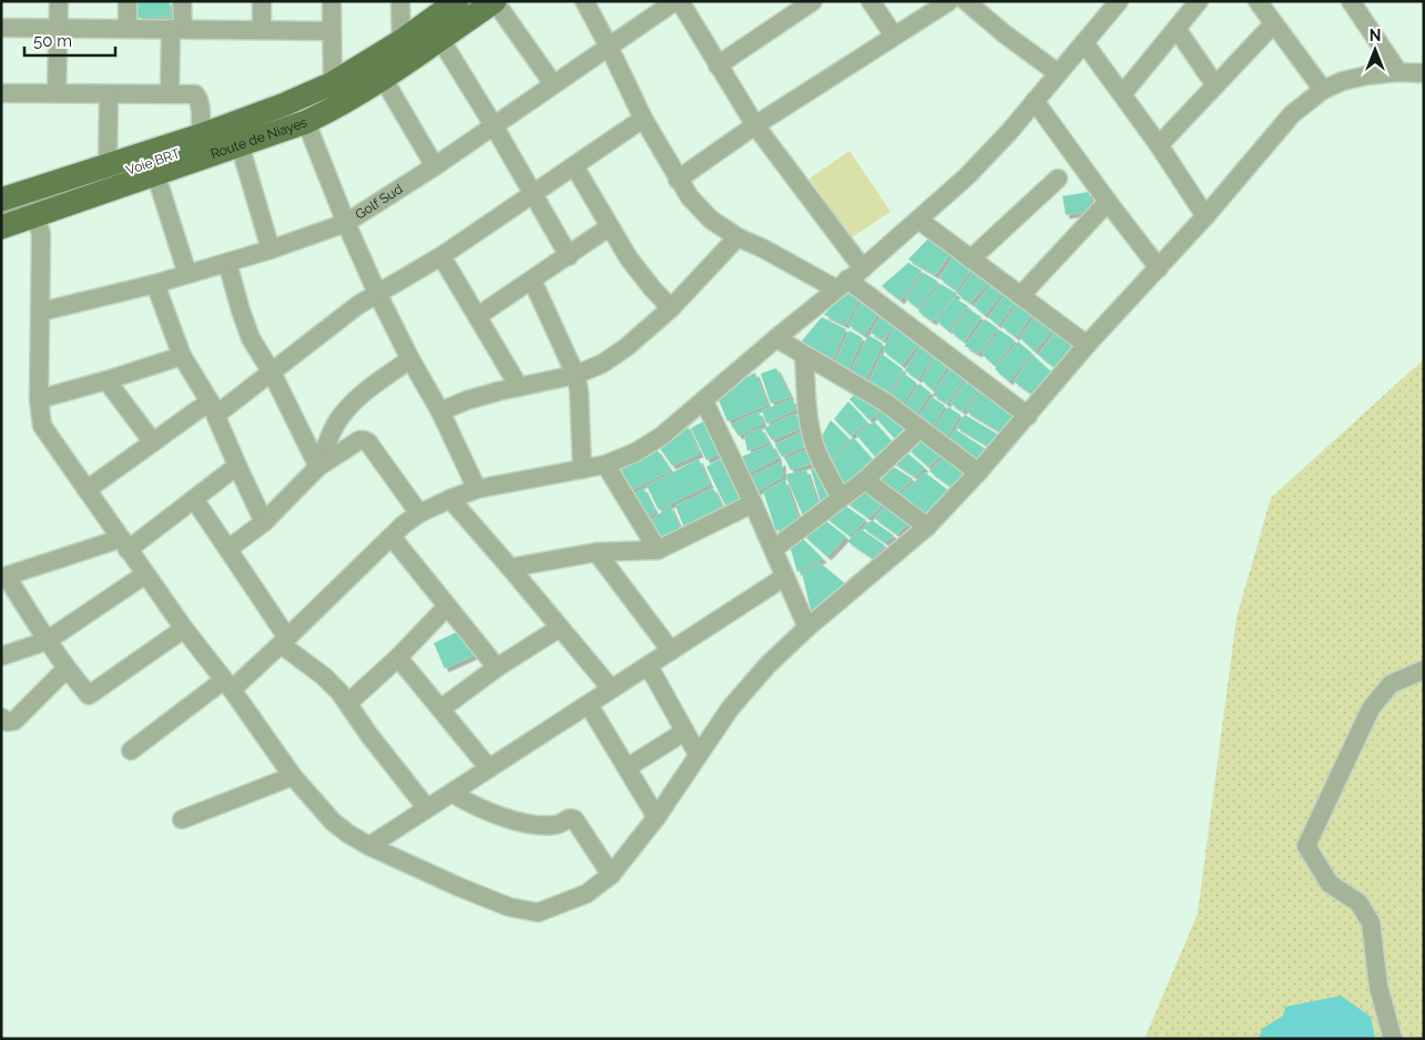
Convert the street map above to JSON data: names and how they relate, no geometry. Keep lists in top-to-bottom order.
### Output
{
  "streets": {
    "main road": ["Route de Niayes"],
    "street": ["Voie BRT", "Golf Sud"]
  },
  "crossings": [
    ["Route de Niayes", "Voie BRT"]
  ],
  "scale_bar": "50 m",
  "north": "top"
}
